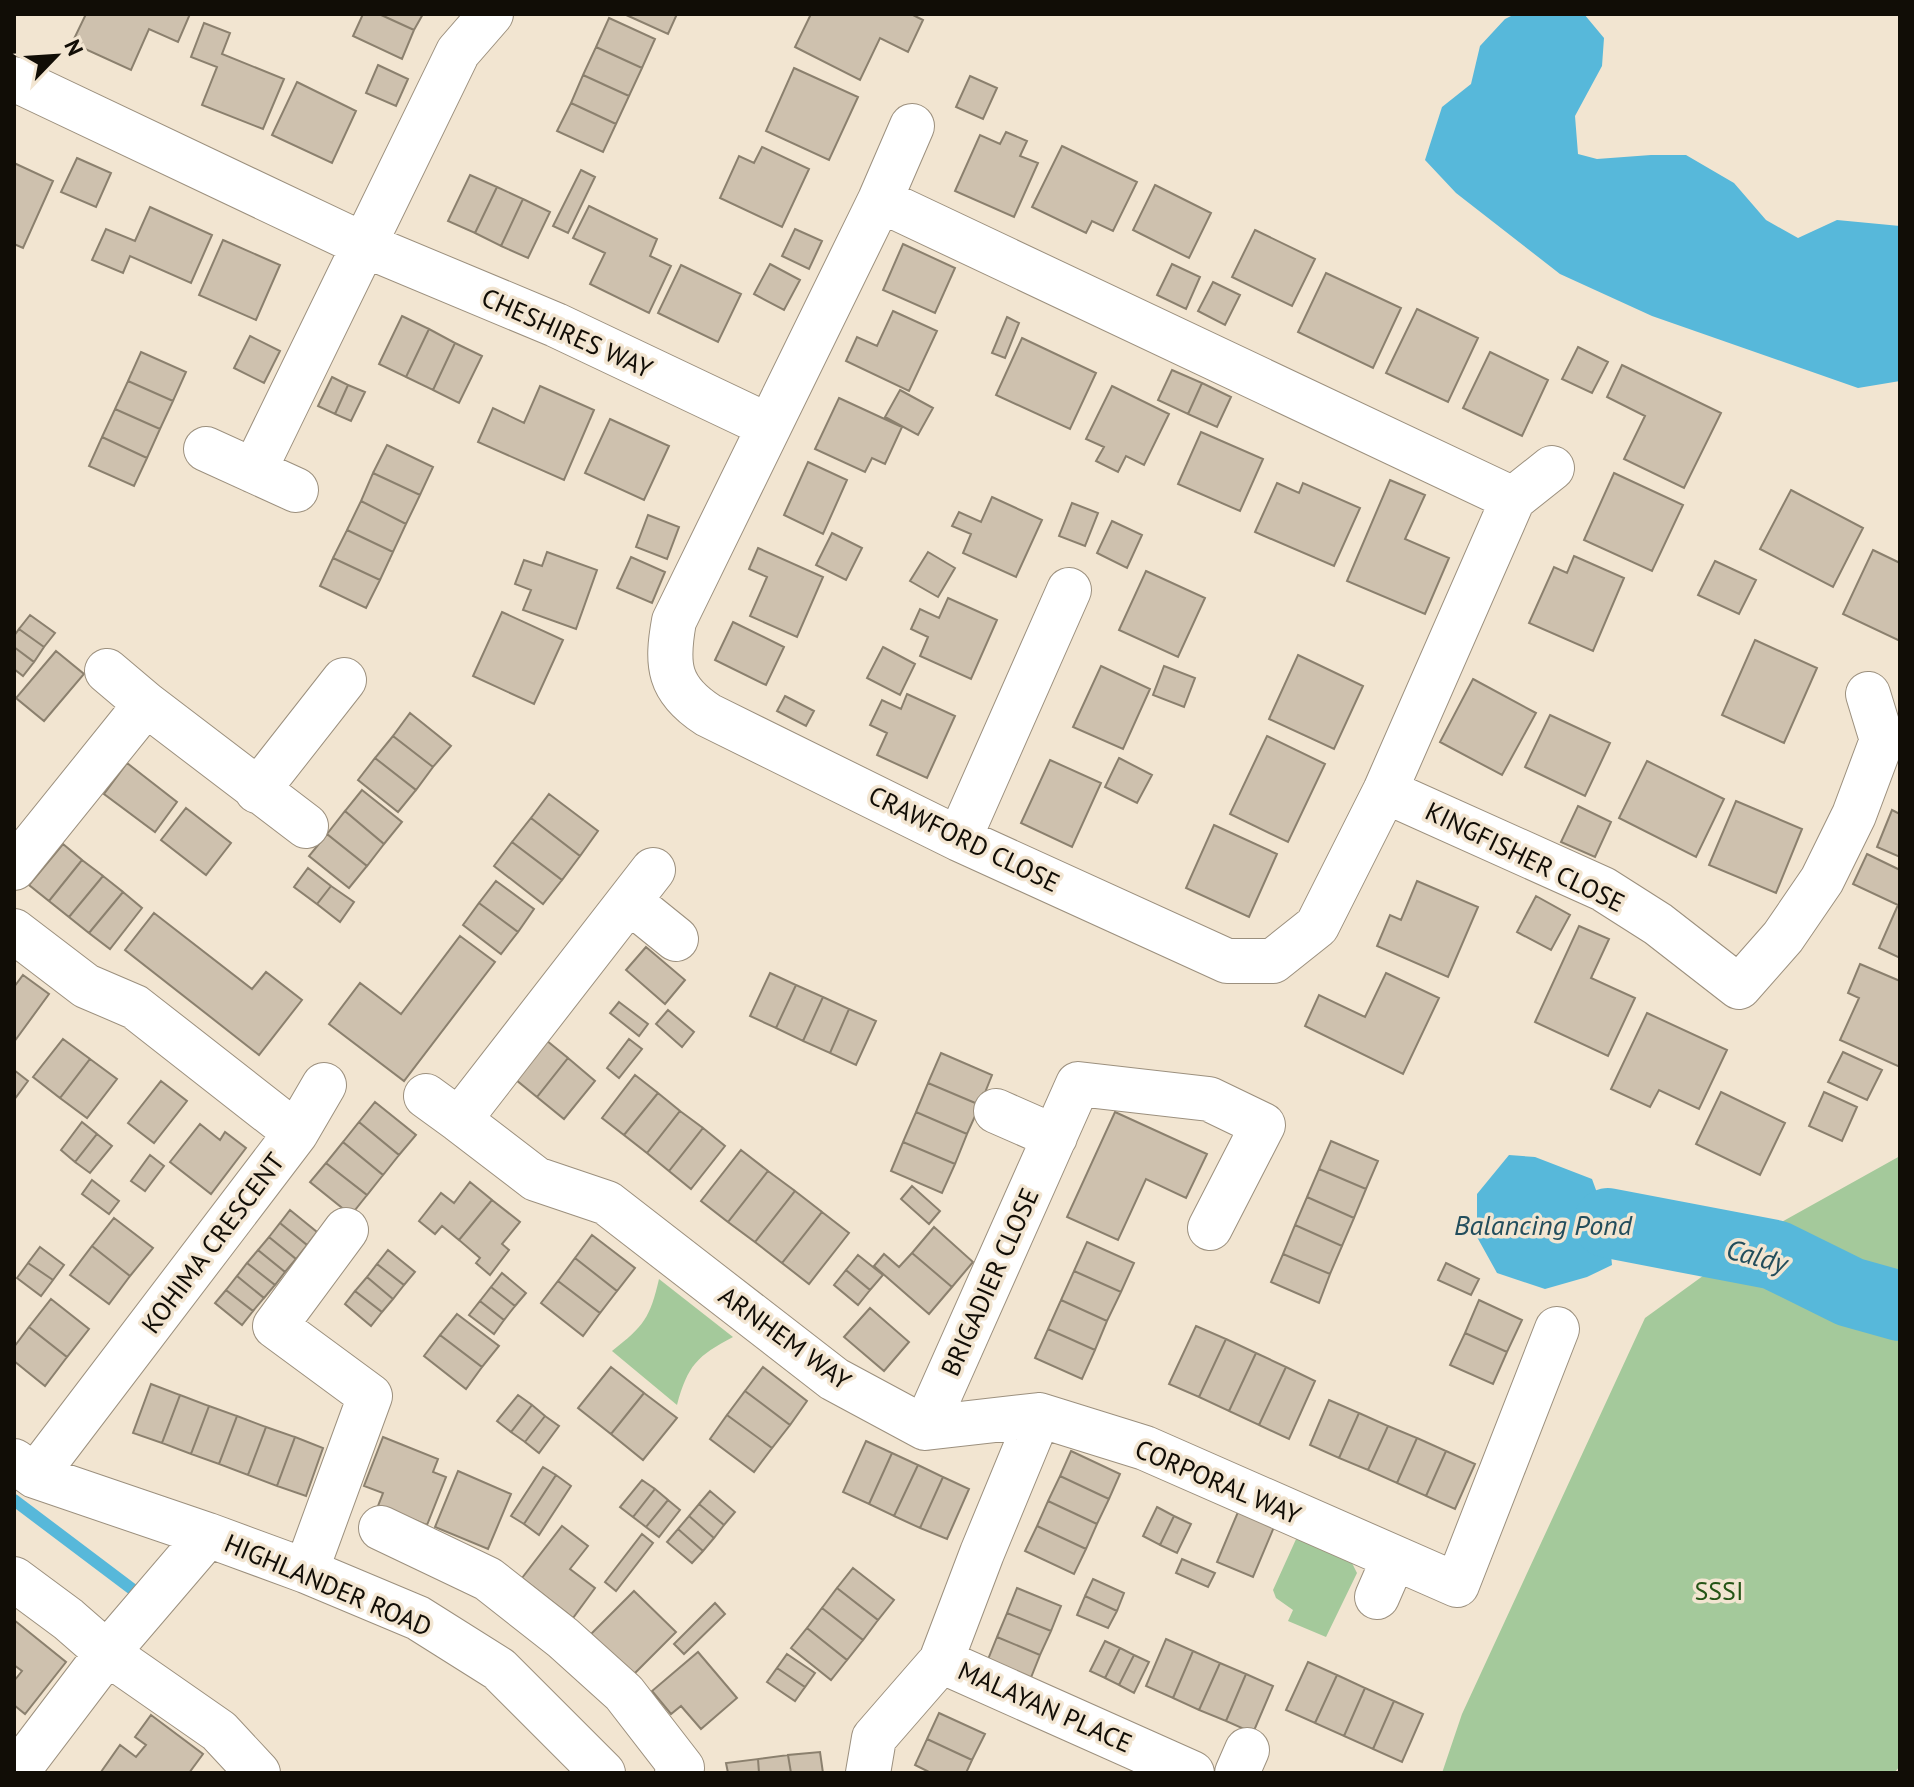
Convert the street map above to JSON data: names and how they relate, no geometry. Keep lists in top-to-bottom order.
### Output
{
  "streets": {
    "street": [
      "CHESHIRES WAY",
      "CRAWFORD CLOSE",
      "KINGFISHER CLOSE",
      "KOHIMA CRESCENT",
      "BRIGADIER CLOSE",
      "ARNHEM WAY",
      "CORPORAL WAY",
      "HIGHLANDER ROAD",
      "MALAYAN PLACE"
    ]
  },
  "crossings": [
    ["CHESHIRES WAY", "CRAWFORD CLOSE"],
    ["CRAWFORD CLOSE", "KINGFISHER CLOSE"],
    ["KOHIMA CRESCENT", "HIGHLANDER ROAD"],
    ["BRIGADIER CLOSE", "ARNHEM WAY"]
  ],
  "water": ["Balancing Pond", "Caldy"],
  "parks": ["SSSI"],
  "north": "top right"
}
